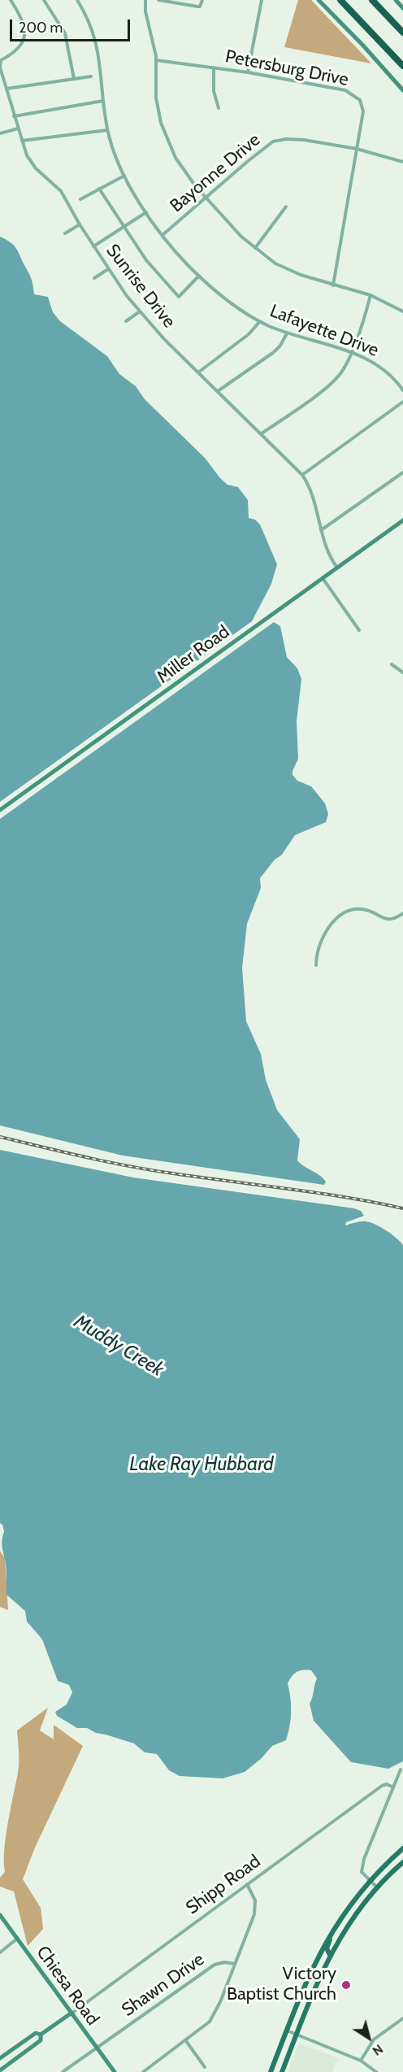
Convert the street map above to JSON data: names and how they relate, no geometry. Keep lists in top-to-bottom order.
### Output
{
  "streets": {
    "main road": ["Miller Road", "Chiesa Road"],
    "street": [
      "Petersburg Drive",
      "Bayonne Drive",
      "Sunrise Drive",
      "Lafayette Drive",
      "Shipp Road",
      "Shawn Drive"
    ]
  },
  "crossings": [
    ["Petersburg Drive", "Bayonne Drive"],
    ["Bayonne Drive", "Lafayette Drive"],
    ["Sunrise Drive", "Miller Road"],
    ["Shipp Road", "Chiesa Road"],
    ["Shawn Drive", "Chiesa Road"]
  ],
  "water": ["Muddy Creek", "Lake Ray Hubbard"],
  "places": ["Victory Baptist Church"],
  "scale_bar": "200 m",
  "north": "bottom right"
}
